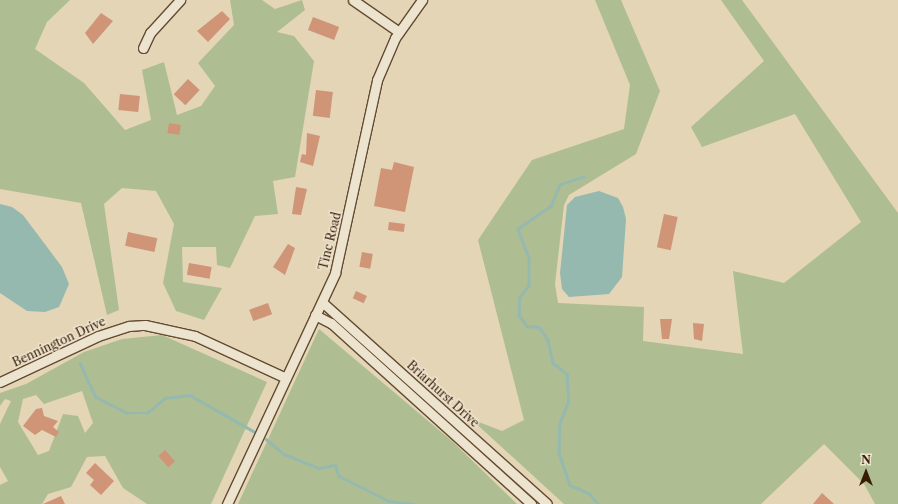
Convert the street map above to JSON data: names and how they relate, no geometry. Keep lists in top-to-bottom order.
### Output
{
  "streets": {
    "street": ["Tinc Road", "Bennington Drive", "Briarhurst Drive"]
  },
  "crossings": [
    ["Tinc Road", "Bennington Drive"],
    ["Tinc Road", "Briarhurst Drive"]
  ],
  "north": "top"
}
